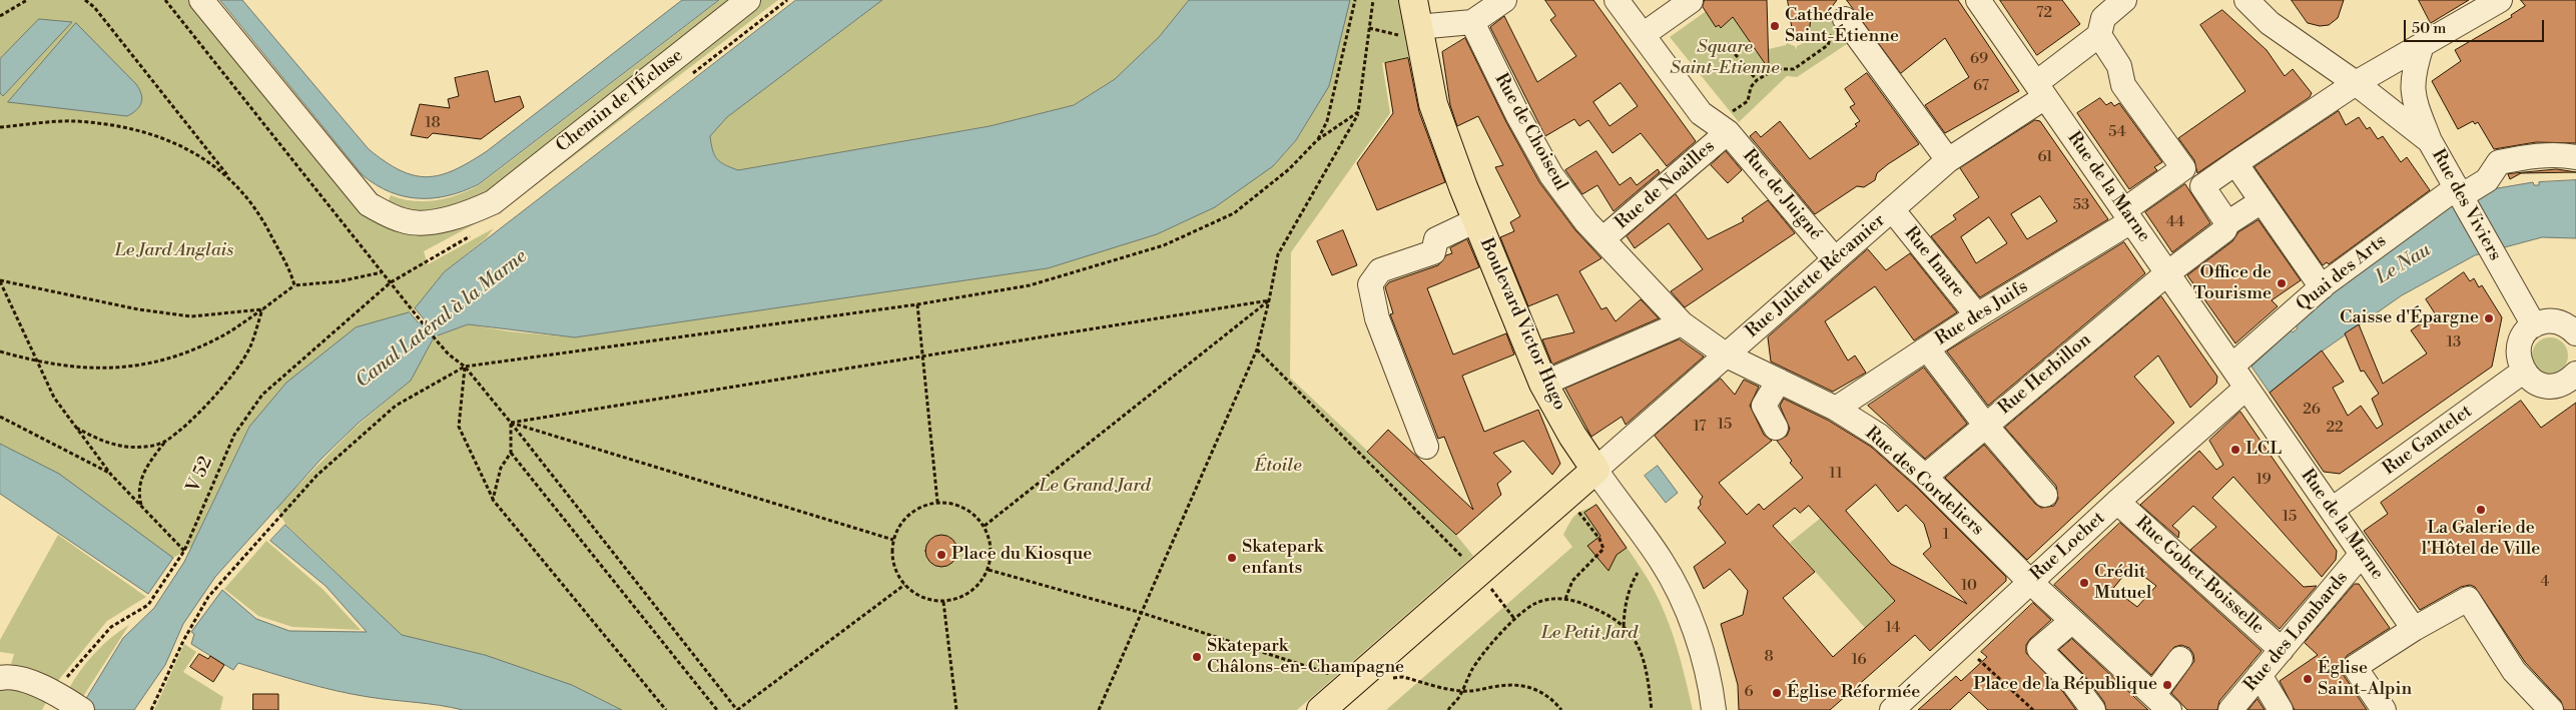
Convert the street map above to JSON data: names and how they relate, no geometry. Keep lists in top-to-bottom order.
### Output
{
  "streets": {
    "main road": ["Boulevard Victor Hugo"],
    "street": [
      "Chemin de l'Écluse",
      "Rue de Choiseul",
      "Rue de Noailles",
      "Rue de la Marne",
      "Rue de Juigné",
      "Rue des Viviers",
      "Rue Imare",
      "Quai des Arts",
      "Rue Juliette Récamier",
      "Rue des Juifs",
      "Rue Herbillon",
      "Rue Gantelet",
      "Rue des Cordeliers",
      "Rue Lochet",
      "Rue Gobet-Boisselle",
      "Rue des Lombards"
    ],
    "path": ["V 52"]
  },
  "crossings": [
    ["Rue de Choiseul", "Rue de Noailles"],
    ["Rue de Choiseul", "Rue Juliette Récamier"],
    ["Rue de Choiseul", "Rue des Cordeliers"],
    ["Rue de Noailles", "Rue de Juigné"],
    ["Rue de la Marne", "Quai des Arts"],
    ["Rue de la Marne", "Rue Juliette Récamier"],
    ["Rue de la Marne", "Rue des Juifs"],
    ["Rue de la Marne", "Rue Herbillon"],
    ["Rue de la Marne", "Rue Gantelet"],
    ["Rue de la Marne", "Rue Lochet"],
    ["Rue de la Marne", "Rue des Lombards"],
    ["Rue de Juigné", "Rue Juliette Récamier"],
    ["Rue des Viviers", "Quai des Arts"],
    ["Rue Imare", "Rue Juliette Récamier"],
    ["Rue Imare", "Rue des Juifs"],
    ["Quai des Arts", "Rue Lochet"],
    ["Rue Juliette Récamier", "Rue des Juifs"],
    ["Rue Juliette Récamier", "Boulevard Victor Hugo"],
    ["Rue Juliette Récamier", "Rue des Cordeliers"],
    ["Rue des Juifs", "Rue des Cordeliers"],
    ["Rue Herbillon", "Rue des Cordeliers"],
    ["Rue des Cordeliers", "Rue Lochet"],
    ["Rue Lochet", "Rue Gobet-Boisselle"],
    ["Rue Gobet-Boisselle", "Rue des Lombards"]
  ],
  "water": ["Le Nau", "Canal Latéral à la Marne"],
  "parks": [
    "Square Saint-Etienne",
    "Le Jard Anglais",
    "Étoile",
    "Le Grand Jard",
    "Le Petit Jard"
  ],
  "places": [
    "Cathédrale Saint-Étienne",
    "Office de Tourisme",
    "Caisse d'Épargne",
    "LCL",
    "La Galerie de l'Hôtel de Ville",
    "Place du Kiosque",
    "Skatepark enfants",
    "Crédit Mutuel",
    "Skatepark Châlons-en-Champagne",
    "Église Saint-Alpin",
    "Place de la République",
    "Église Réformée"
  ],
  "house_numbers": [
    "72",
    "69",
    "67",
    "18",
    "54",
    "61",
    "53",
    "44",
    "13",
    "26",
    "15",
    "17",
    "22",
    "11",
    "19",
    "15",
    "1",
    "4",
    "10",
    "14",
    "8",
    "16",
    "6"
  ],
  "scale_bar": "50 m"
}
